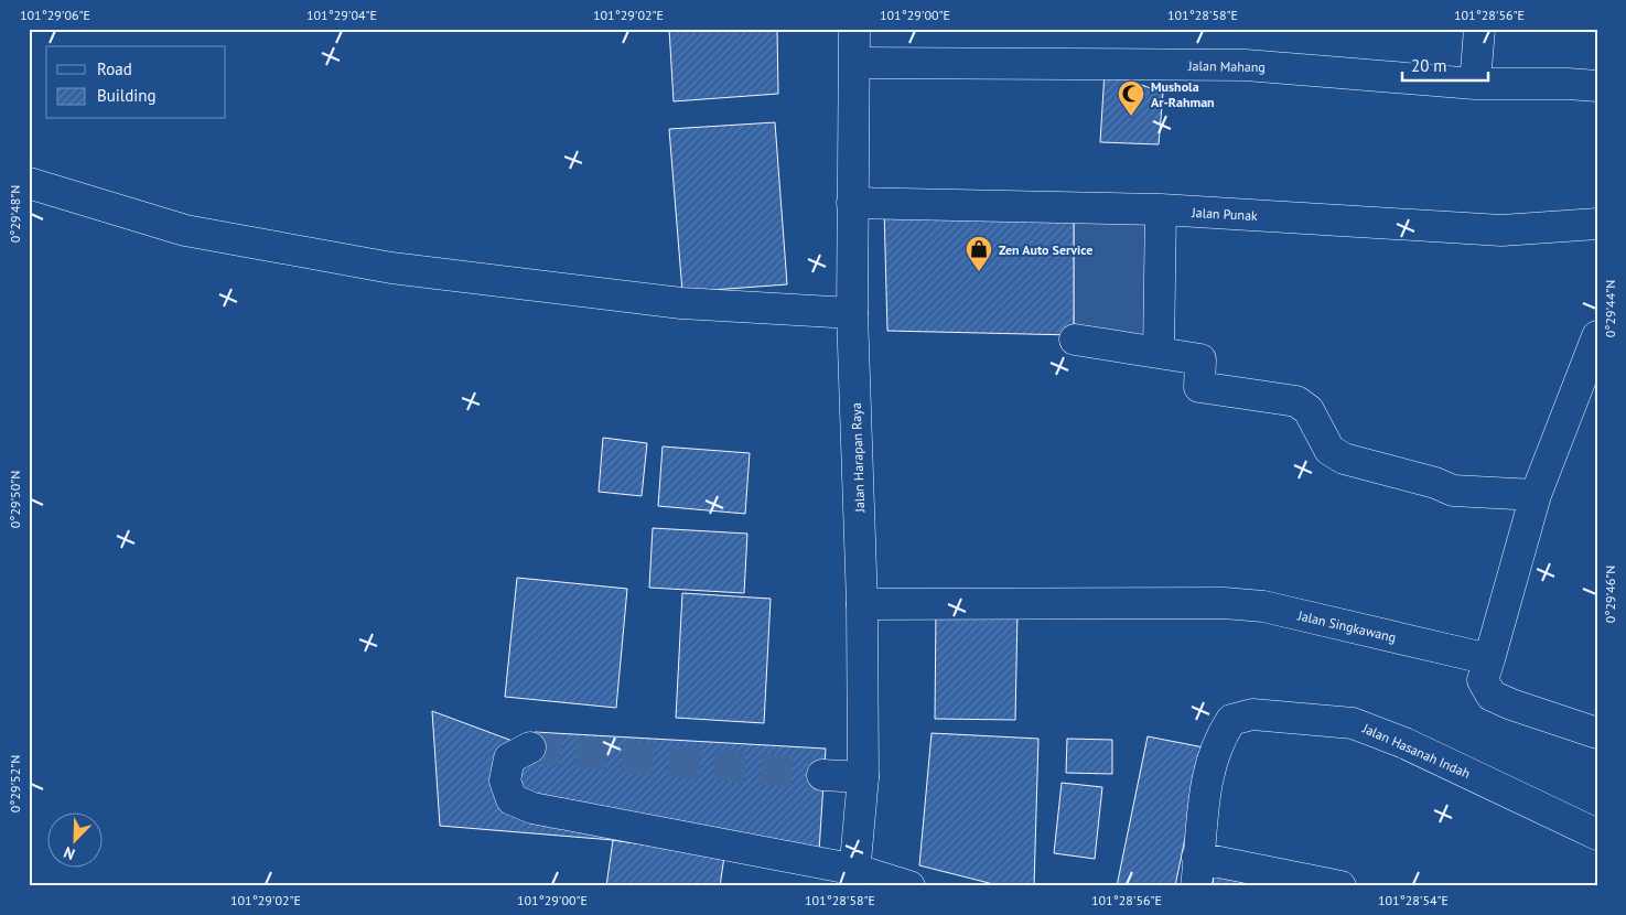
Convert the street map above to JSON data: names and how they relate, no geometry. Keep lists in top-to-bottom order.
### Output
{
  "streets": {
    "street": [
      "Jalan Mahang",
      "Jalan Punak",
      "Jalan Harapan Raya",
      "Jalan Singkawang",
      "Jalan Hasanah Indah"
    ]
  },
  "crossings": [
    ["Jalan Mahang", "Jalan Harapan Raya"],
    ["Jalan Punak", "Jalan Harapan Raya"],
    ["Jalan Harapan Raya", "Jalan Singkawang"]
  ],
  "places": {
    "mosque": ["Mushola Ar-Rahman"],
    "shop": ["Zen Auto Service"]
  },
  "legend": ["Road", "Building"],
  "scale_bar": "20 m",
  "north": "bottom left",
  "coordinates": [
    "101°29'06\"E",
    "101°29'04\"E",
    "101°29'02\"E",
    "101°29'00\"E",
    "101°28'58\"E",
    "101°28'56\"E",
    "0°29'48\"N",
    "0°29'44\"N",
    "0°29'50\"N",
    "0°29'46\"N",
    "0°29'52\"N",
    "101°28'54\"E"
  ]
}
